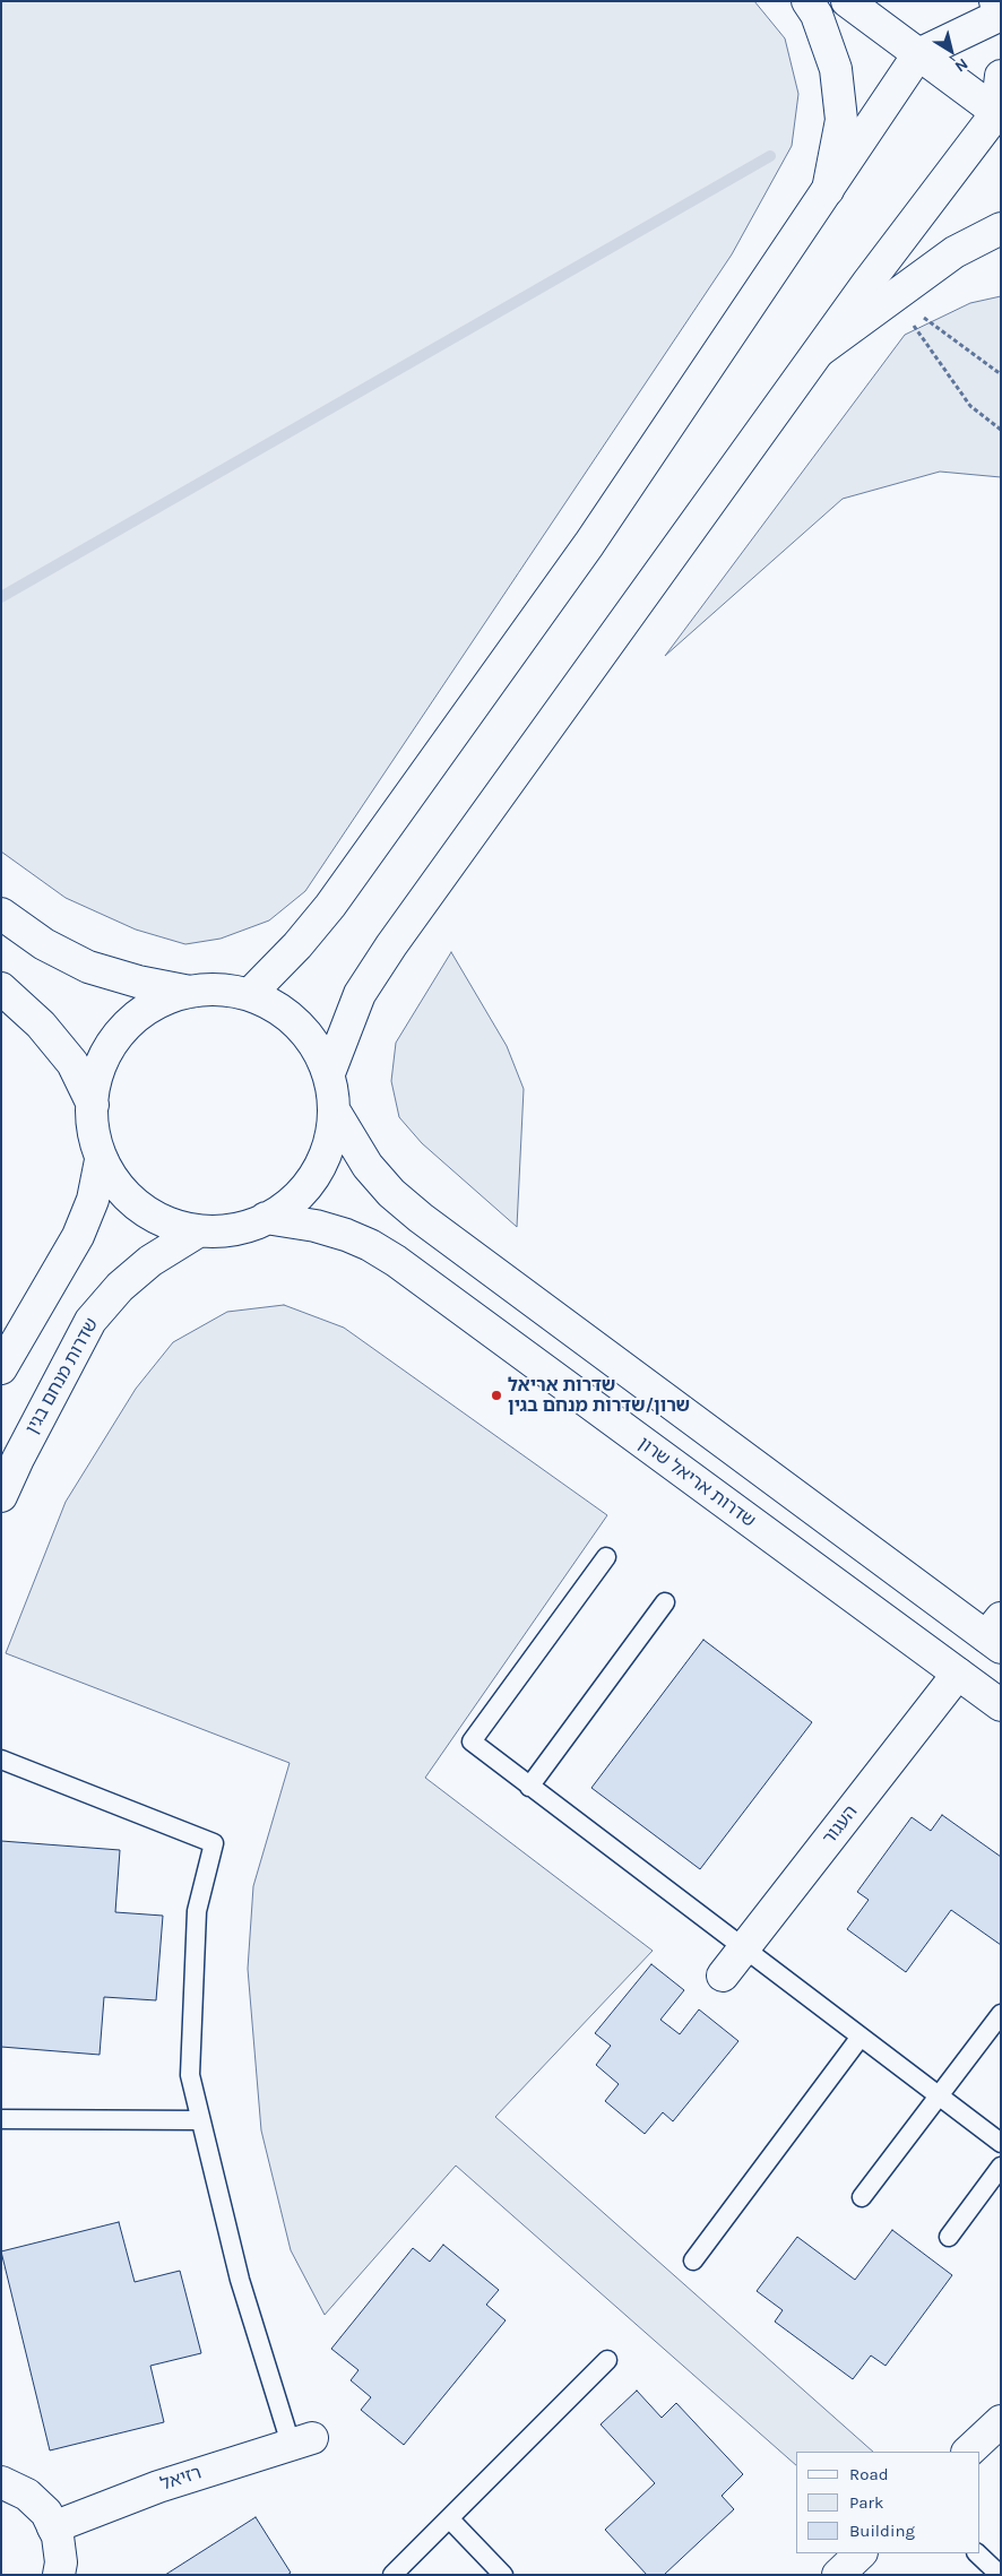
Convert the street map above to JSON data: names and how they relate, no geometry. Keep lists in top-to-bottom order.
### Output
{
  "streets": {
    "main road": [
      "שדרות מנחם בגין",
      "שדרות אריאל שרון",
      "העגור",
      "רזיאל"
    ]
  },
  "crossings": [
    ["שדרות אריאל שרון", "העגור"]
  ],
  "places": ["שדרות אריאל שרון/שדרות מנחם בגין"],
  "legend": ["Road", "Park", "Building"],
  "north": "bottom right"
}
